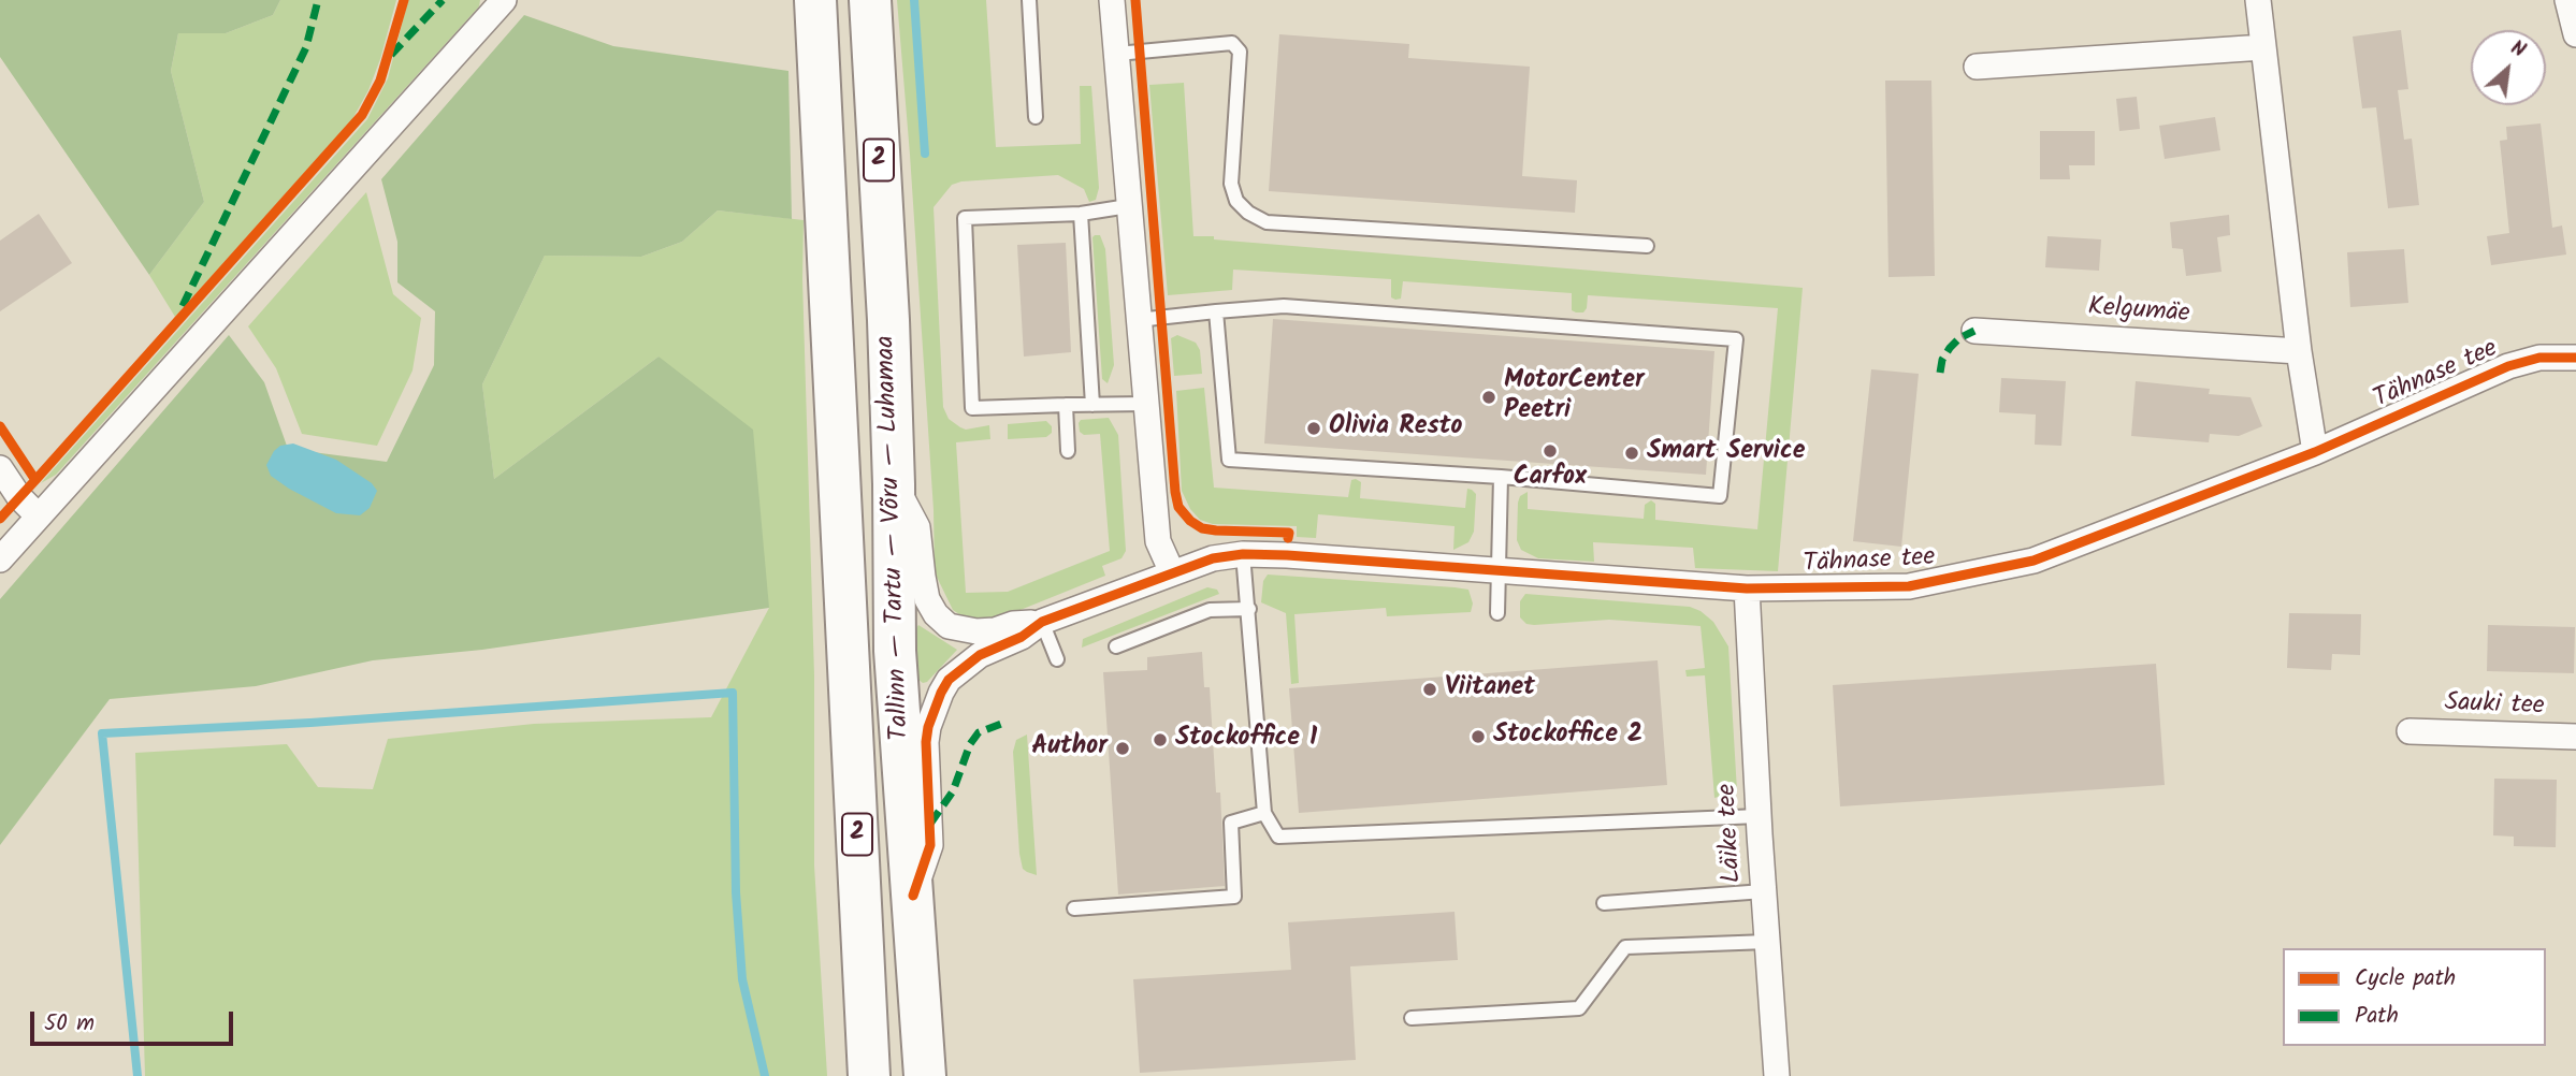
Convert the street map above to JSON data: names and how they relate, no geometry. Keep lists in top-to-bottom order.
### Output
{
  "streets": {
    "highway": ["2", "Tallinn — Tartu — Võru — Luhamaa"],
    "street": [
      "Kelgumäe",
      "Tähnase tee",
      "Sauki tee",
      "Läike tee"
    ]
  },
  "crossings": [
    ["Tähnase tee", "Läike tee"]
  ],
  "places": [
    "MotorCenter Peetri",
    "Olivia Resto",
    "Carfox",
    "Smart Service",
    "Viitanet",
    "Stockoffice 2",
    "Stockoffice 1",
    "Author"
  ],
  "legend": ["Cycle path", "Path"],
  "scale_bar": "50 m",
  "north": "top right"
}
